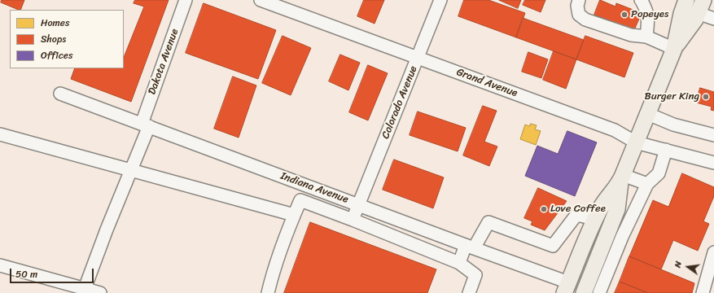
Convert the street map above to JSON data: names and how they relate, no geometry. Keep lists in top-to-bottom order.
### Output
{
  "streets": {
    "street": [
      "Dakota Avenue",
      "Grand Avenue",
      "Colorado Avenue",
      "Indiana Avenue"
    ]
  },
  "crossings": [
    ["Dakota Avenue", "Indiana Avenue"],
    ["Grand Avenue", "Colorado Avenue"],
    ["Colorado Avenue", "Indiana Avenue"]
  ],
  "places": ["Popeyes", "Burger King", "Love Coffee"],
  "legend": ["Homes", "Shops", "Offices"],
  "scale_bar": "50 m",
  "north": "left"
}
